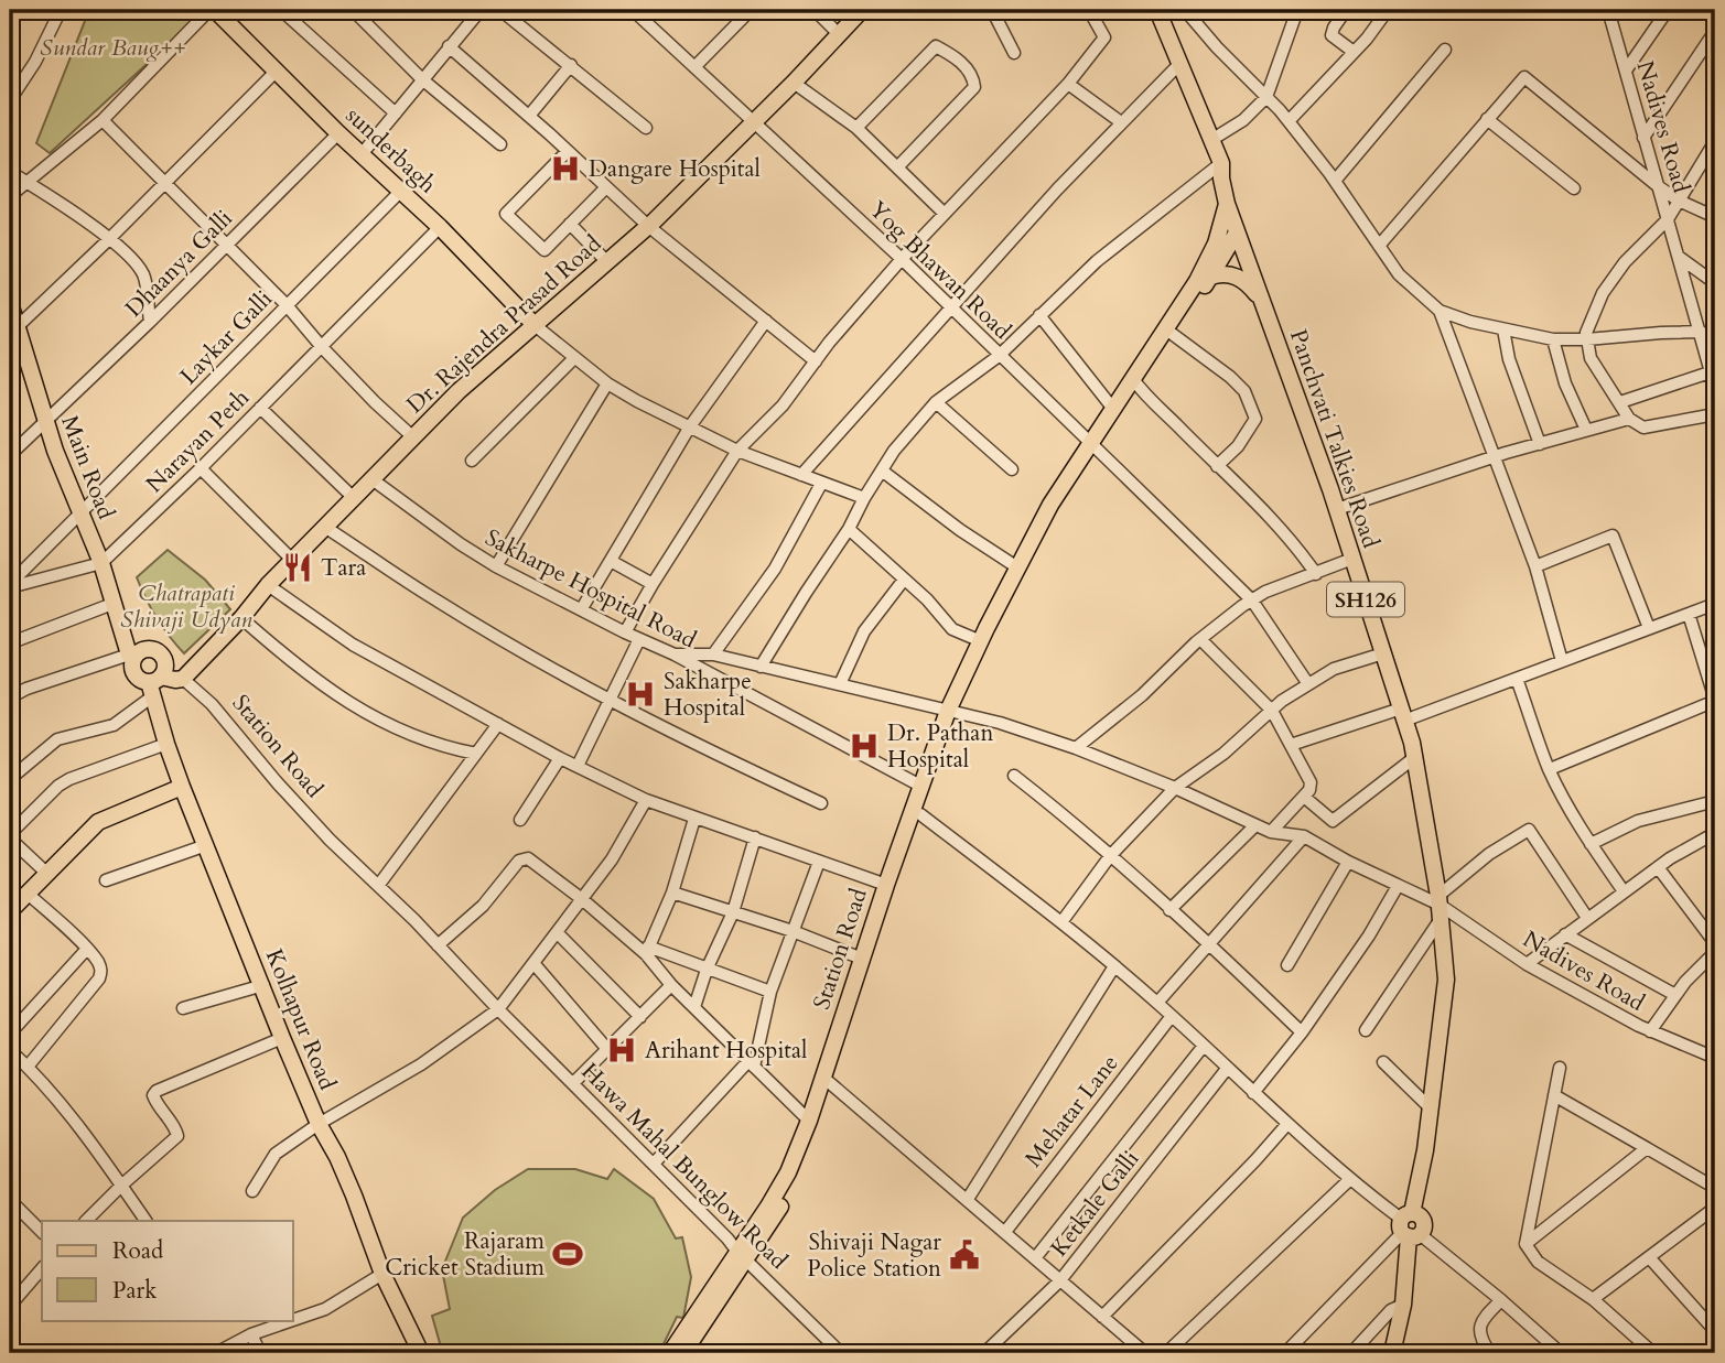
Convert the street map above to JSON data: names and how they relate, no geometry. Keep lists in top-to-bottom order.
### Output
{
  "streets": {
    "main road": [
      "sunderbagh",
      "Dr. Rajendra Prasad Road",
      "Panchvati Talkies Road",
      "Main Road",
      "SH126",
      "Station Road",
      "Kolhapur Road"
    ],
    "street": [
      "Nadives Road",
      "Dhaanya Galli",
      "Yog Bhawan Road",
      "Laykar Galli",
      "Narayan Peth",
      "Sakharpe Hospital Road",
      "Mehatar Lane",
      "Hawa Mahal Bunglow Road",
      "Ketkale Galli"
    ]
  },
  "crossings": [
    ["Nadives Road", "Panchvati Talkies Road"],
    ["sunderbagh", "Dhaanya Galli"],
    ["sunderbagh", "Dr. Rajendra Prasad Road"],
    ["sunderbagh", "Laykar Galli"],
    ["sunderbagh", "Narayan Peth"],
    ["Dhaanya Galli", "Main Road"],
    ["Yog Bhawan Road", "Dr. Rajendra Prasad Road"],
    ["Dr. Rajendra Prasad Road", "Sakharpe Hospital Road"],
    ["Dr. Rajendra Prasad Road", "Station Road"],
    ["Laykar Galli", "Main Road"],
    ["Narayan Peth", "Main Road"],
    ["Main Road", "Kolhapur Road"],
    ["Sakharpe Hospital Road", "Station Road"],
    ["Station Road", "Hawa Mahal Bunglow Road"]
  ],
  "parks": ["Sundar Baug++", "Chatrapati Shivaji Udyan"],
  "places": {
    "hospital": [
      "Dangare Hospital",
      "Sakharpe Hospital",
      "Dr. Pathan Hospital",
      "Arihant Hospital"
    ],
    "restaurant": ["Tara"],
    "sports": ["Rajaram Cricket Stadium"],
    "public building": ["Shivaji Nagar Police Station"]
  },
  "legend": ["Road", "Park"]
}
